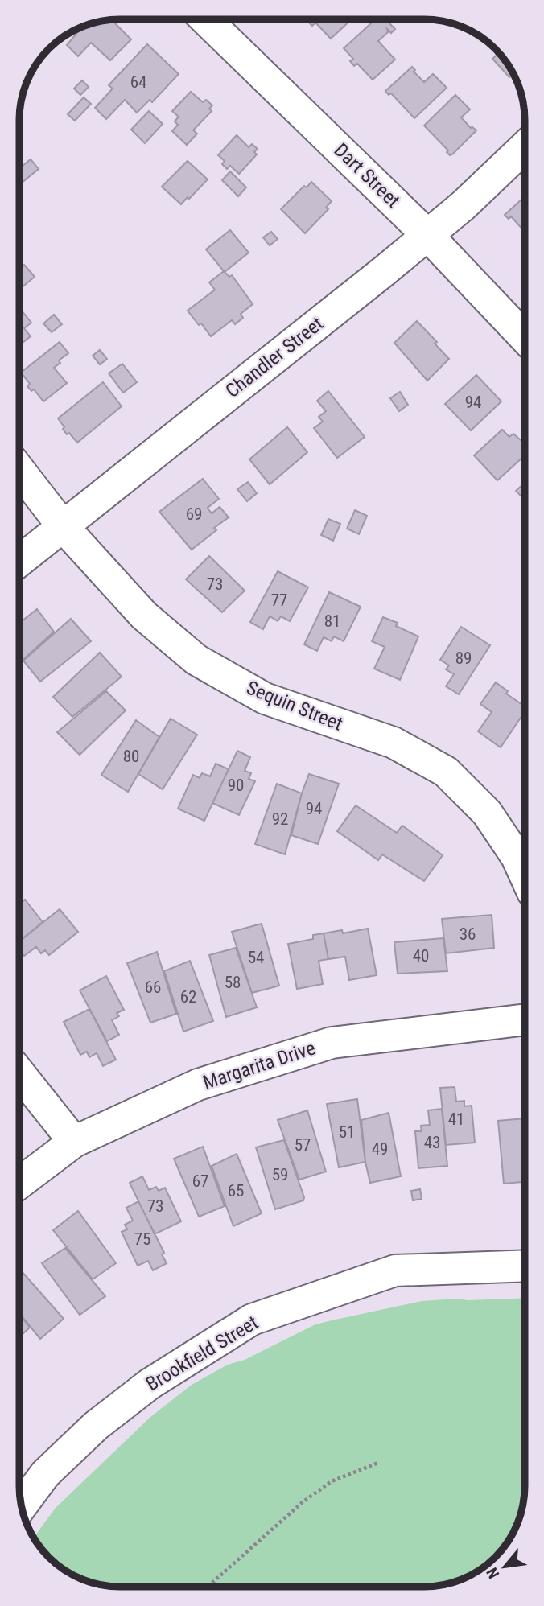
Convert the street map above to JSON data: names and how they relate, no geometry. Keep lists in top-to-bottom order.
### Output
{
  "streets": {
    "street": [
      "Dart Street",
      "Chandler Street",
      "Sequin Street",
      "Margarita Drive",
      "Brookfield Street"
    ]
  },
  "crossings": [
    ["Dart Street", "Chandler Street"],
    ["Chandler Street", "Sequin Street"]
  ],
  "house_numbers": [
    "64",
    "94",
    "69",
    "73",
    "77",
    "81",
    "89",
    "80",
    "90",
    "94",
    "92",
    "36",
    "40",
    "54",
    "58",
    "66",
    "62",
    "41",
    "51",
    "43",
    "57",
    "49",
    "59",
    "67",
    "65",
    "73",
    "75"
  ],
  "north": "bottom left"
}
